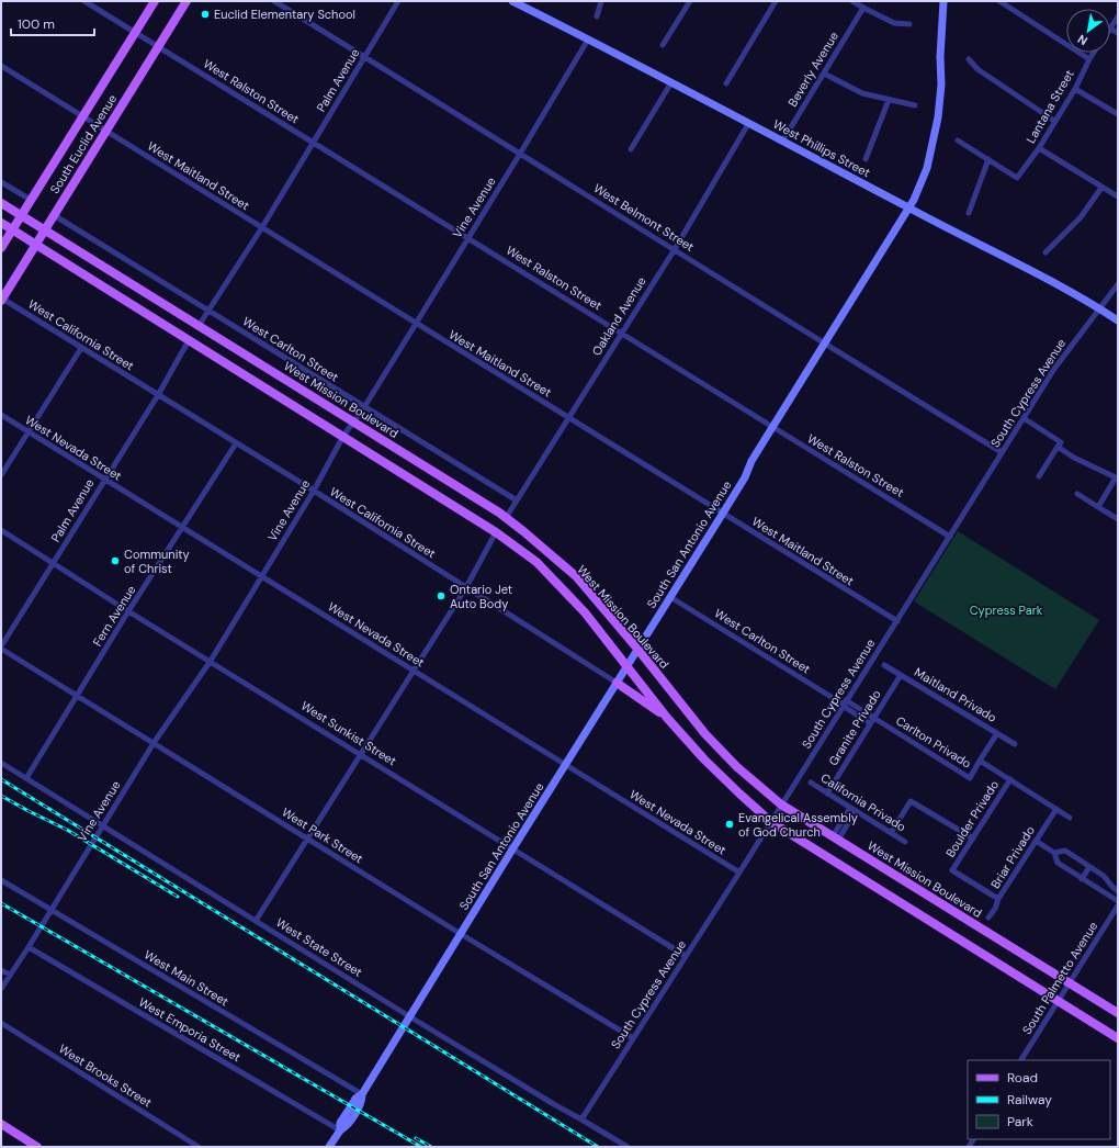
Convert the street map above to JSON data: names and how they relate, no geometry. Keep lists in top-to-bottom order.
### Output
{
  "streets": {
    "main road": ["South Euclid Avenue", "West Mission Boulevard"],
    "street": [
      "Beverly Avenue",
      "Palm Avenue",
      "West Ralston Street",
      "Lantana Street",
      "West Phillips Street",
      "West Maitland Street",
      "Vine Avenue",
      "West Belmont Street",
      "Oakland Avenue",
      "West California Street",
      "West Carlton Street",
      "South Cypress Avenue",
      "West Nevada Street",
      "South San Antonio Avenue",
      "Fern Avenue",
      "Maitland Privado",
      "Granite Privado",
      "West Sunkist Street",
      "Carlton Privado",
      "California Privado",
      "Boulder Privado",
      "West Park Street",
      "Briar Privado",
      "West State Street",
      "West Main Street",
      "South Palmetto Avenue",
      "West Emporia Street",
      "West Brooks Street"
    ]
  },
  "crossings": [
    ["Beverly Avenue", "West Phillips Street"],
    ["Palm Avenue", "West Ralston Street"],
    ["Palm Avenue", "West Maitland Street"],
    ["Palm Avenue", "West Belmont Street"],
    ["Palm Avenue", "West California Street"],
    ["Palm Avenue", "West Carlton Street"],
    ["Palm Avenue", "West Mission Boulevard"],
    ["Palm Avenue", "West Nevada Street"],
    ["Palm Avenue", "West Sunkist Street"],
    ["Palm Avenue", "West Park Street"],
    ["West Ralston Street", "South Euclid Avenue"],
    ["West Ralston Street", "Vine Avenue"],
    ["West Ralston Street", "Oakland Avenue"],
    ["West Ralston Street", "South Cypress Avenue"],
    ["West Ralston Street", "South San Antonio Avenue"],
    ["South Euclid Avenue", "West Maitland Street"],
    ["South Euclid Avenue", "West California Street"],
    ["South Euclid Avenue", "West Carlton Street"],
    ["South Euclid Avenue", "West Mission Boulevard"],
    ["West Phillips Street", "Vine Avenue"],
    ["West Phillips Street", "Oakland Avenue"],
    ["West Phillips Street", "South Cypress Avenue"],
    ["West Phillips Street", "South San Antonio Avenue"],
    ["West Maitland Street", "Vine Avenue"],
    ["West Maitland Street", "Oakland Avenue"],
    ["West Maitland Street", "South Cypress Avenue"],
    ["West Maitland Street", "South San Antonio Avenue"],
    ["Vine Avenue", "West Belmont Street"],
    ["Vine Avenue", "West California Street"],
    ["Vine Avenue", "West Carlton Street"],
    ["Vine Avenue", "West Mission Boulevard"],
    ["Vine Avenue", "West Nevada Street"],
    ["Vine Avenue", "West Sunkist Street"],
    ["Vine Avenue", "West Park Street"],
    ["Vine Avenue", "West State Street"],
    ["Vine Avenue", "West Main Street"],
    ["Vine Avenue", "West Emporia Street"],
    ["West Belmont Street", "Oakland Avenue"],
    ["West Belmont Street", "South Cypress Avenue"],
    ["West Belmont Street", "South San Antonio Avenue"],
    ["Oakland Avenue", "West Carlton Street"],
    ["Oakland Avenue", "West Mission Boulevard"],
    ["West California Street", "South San Antonio Avenue"],
    ["West California Street", "Fern Avenue"],
    ["West Carlton Street", "South Cypress Avenue"],
    ["West Carlton Street", "South San Antonio Avenue"],
    ["West Carlton Street", "Carlton Privado"],
    ["South Cypress Avenue", "West Mission Boulevard"],
    ["South Cypress Avenue", "West Nevada Street"],
    ["South Cypress Avenue", "West Sunkist Street"],
    ["South Cypress Avenue", "Carlton Privado"],
    ["South Cypress Avenue", "West Park Street"],
    ["South Cypress Avenue", "West State Street"],
    ["West Mission Boulevard", "South San Antonio Avenue"],
    ["West Mission Boulevard", "South Palmetto Avenue"],
    ["West Nevada Street", "South San Antonio Avenue"],
    ["West Nevada Street", "Fern Avenue"],
    ["South San Antonio Avenue", "West Sunkist Street"],
    ["South San Antonio Avenue", "West Park Street"],
    ["South San Antonio Avenue", "West State Street"],
    ["South San Antonio Avenue", "West Main Street"],
    ["South San Antonio Avenue", "West Emporia Street"],
    ["Fern Avenue", "West Sunkist Street"],
    ["Fern Avenue", "West Park Street"],
    ["Fern Avenue", "West State Street"],
    ["Maitland Privado", "Granite Privado"],
    ["Granite Privado", "Carlton Privado"],
    ["Granite Privado", "California Privado"],
    ["Carlton Privado", "Boulder Privado"],
    ["Carlton Privado", "Briar Privado"],
    ["Boulder Privado", "Briar Privado"]
  ],
  "parks": ["Cypress Park"],
  "places": [
    "Euclid Elementary School",
    "Community of Christ",
    "Ontario Jet Auto Body",
    "Evangelical Assembly of God Church"
  ],
  "legend": ["Road", "Railway", "Park"],
  "scale_bar": "100 m",
  "north": "bottom left"
}
